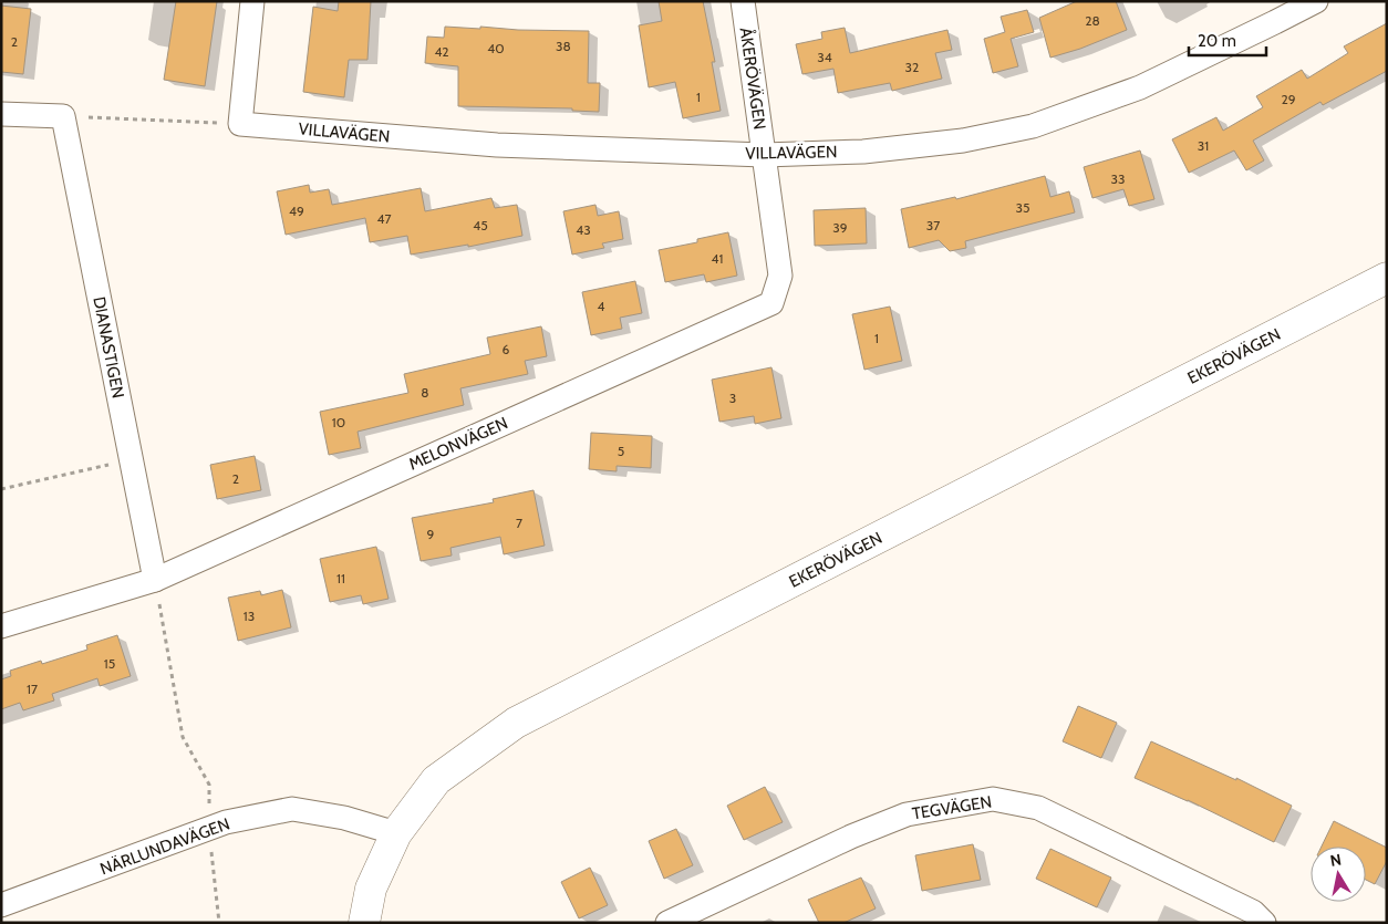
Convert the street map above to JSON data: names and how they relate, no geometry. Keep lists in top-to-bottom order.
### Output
{
  "streets": {
    "main road": ["EKERÖVÄGEN"],
    "street": [
      "ÅKERÖVÄGEN",
      "VILLAVÄGEN",
      "DIANASTIGEN",
      "MELONVÄGEN",
      "TEGVÄGEN",
      "NÄRLUNDAVÄGEN"
    ]
  },
  "crossings": [
    ["ÅKERÖVÄGEN", "VILLAVÄGEN"],
    ["ÅKERÖVÄGEN", "MELONVÄGEN"],
    ["VILLAVÄGEN", "MELONVÄGEN"],
    ["DIANASTIGEN", "MELONVÄGEN"],
    ["EKERÖVÄGEN", "NÄRLUNDAVÄGEN"]
  ],
  "house_numbers": [
    "28",
    "2",
    "38",
    "40",
    "42",
    "34",
    "32",
    "1",
    "29",
    "31",
    "33",
    "35",
    "49",
    "47",
    "45",
    "37",
    "39",
    "43",
    "41",
    "4",
    "1",
    "6",
    "8",
    "3",
    "10",
    "5",
    "2",
    "7",
    "9",
    "11",
    "13",
    "15",
    "17"
  ],
  "scale_bar": "20 m",
  "north": "top"
}
